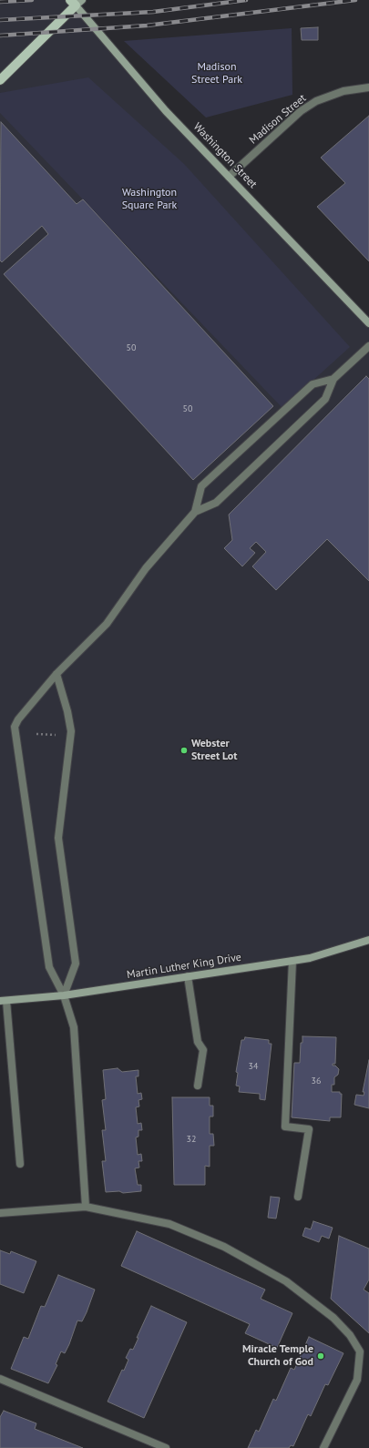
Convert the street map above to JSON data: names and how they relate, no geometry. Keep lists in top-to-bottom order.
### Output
{
  "streets": {
    "main road": ["Washington Street", "Martin Luther King Drive"],
    "street": ["Madison Street"]
  },
  "crossings": [
    ["Madison Street", "Washington Street"]
  ],
  "parks": ["Madison Street Park", "Washington Square Park"],
  "places": ["Webster Street Lot", "Miracle Temple Church of God"],
  "house_numbers": [
    "50",
    "50",
    "34",
    "36",
    "32"
  ]
}
